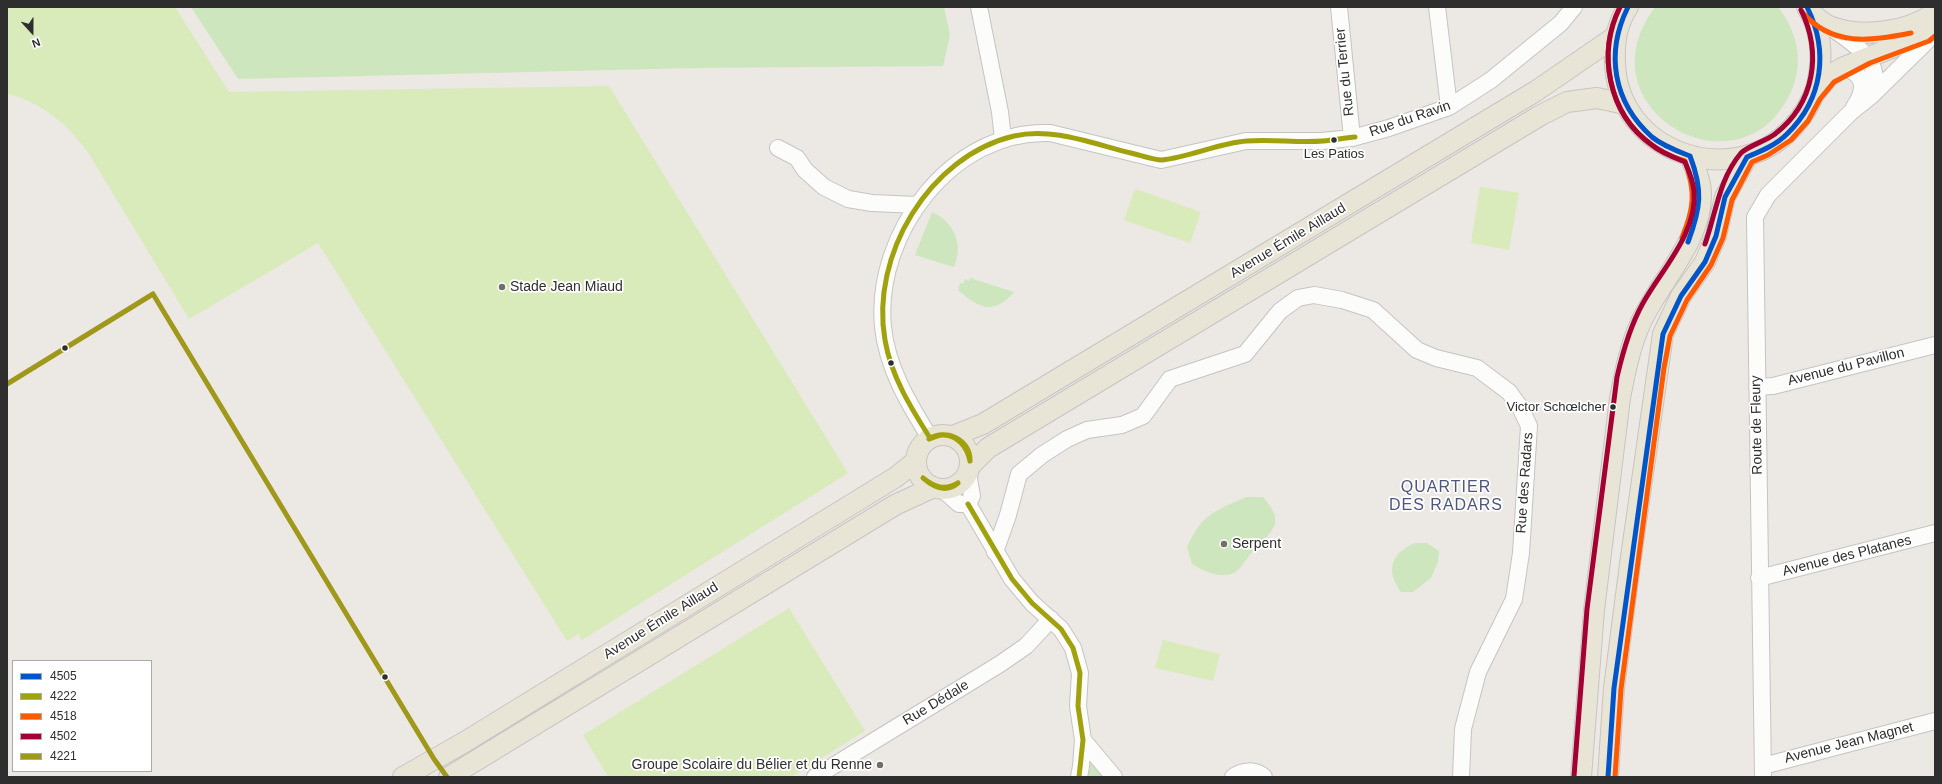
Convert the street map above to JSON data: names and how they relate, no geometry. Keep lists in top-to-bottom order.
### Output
{
  "streets": {
    "main road": ["Avenue Émile Aillaud"],
    "street": [
      "Rue du Terrier",
      "Rue du Ravin",
      "Avenue du Pavillon",
      "Route de Fleury",
      "Rue des Radars",
      "Avenue des Platanes",
      "Rue Dédale",
      "Avenue Jean Magnet"
    ]
  },
  "crossings": [
    ["Rue du Terrier", "Rue du Ravin"],
    ["Rue du Ravin", "Avenue Émile Aillaud"],
    ["Avenue du Pavillon", "Route de Fleury"],
    ["Route de Fleury", "Avenue des Platanes"],
    ["Route de Fleury", "Avenue Jean Magnet"]
  ],
  "districts": ["QUARTIER DES RADARS"],
  "places": [
    "Les Patios",
    "Stade Jean Miaud",
    "Victor Schœlcher",
    "Serpent",
    "Groupe Scolaire du Bélier et du Renne"
  ],
  "lines": [
    "transit line 4505",
    "transit line 4518",
    "transit line 4502",
    "transit line 4222",
    "transit line 4221"
  ],
  "legend": [
    "4505",
    "4222",
    "4518",
    "4502",
    "4221"
  ],
  "north": "bottom"
}
